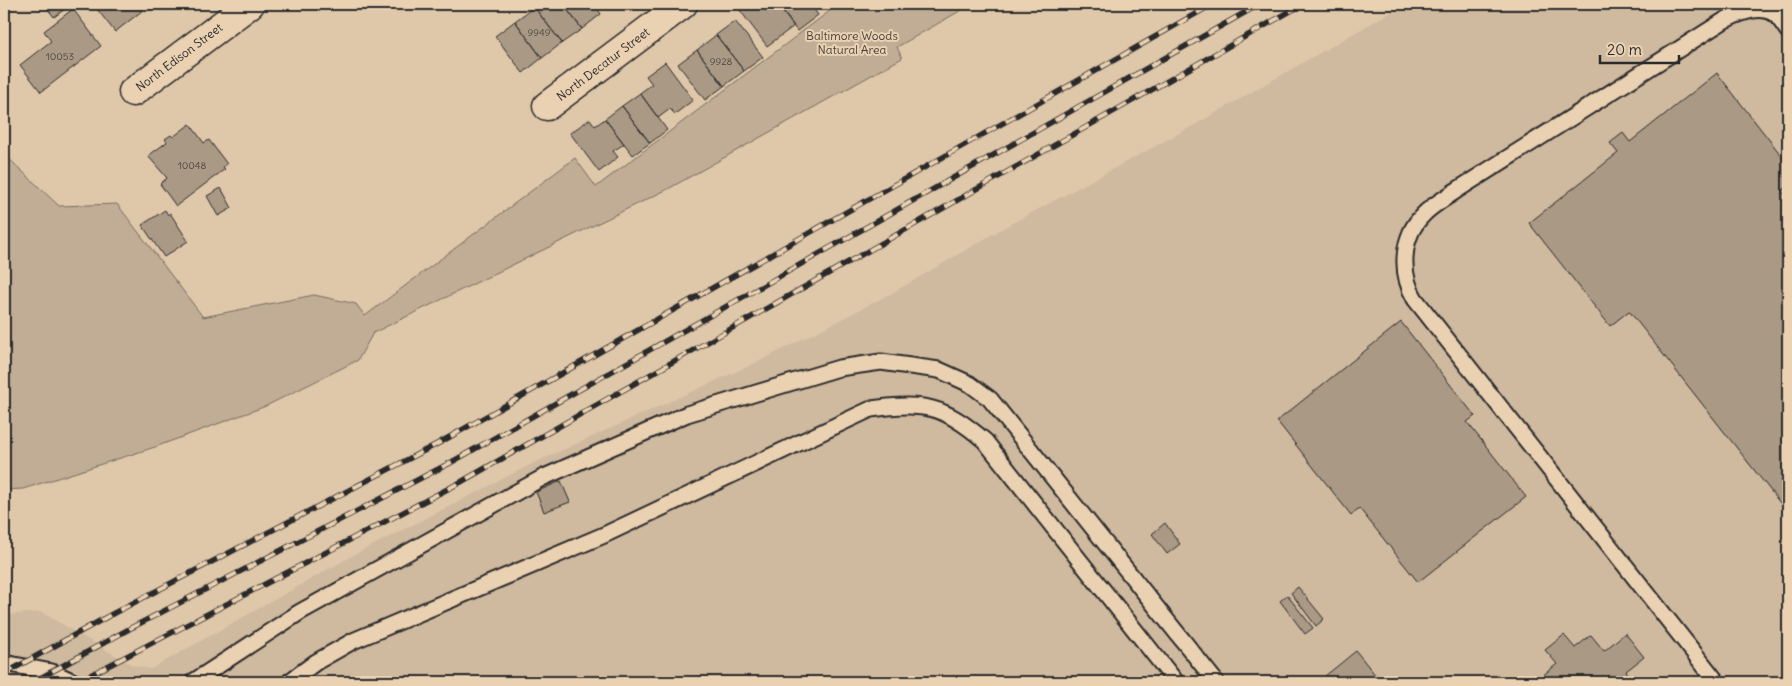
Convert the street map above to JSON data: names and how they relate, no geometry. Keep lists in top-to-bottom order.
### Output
{
  "streets": {
    "street": ["North Edison Street", "North Decatur Street"]
  },
  "parks": ["Baltimore Woods Natural Area"],
  "house_numbers": [
    "9949",
    "10053",
    "9928",
    "10048"
  ],
  "scale_bar": "20 m"
}
